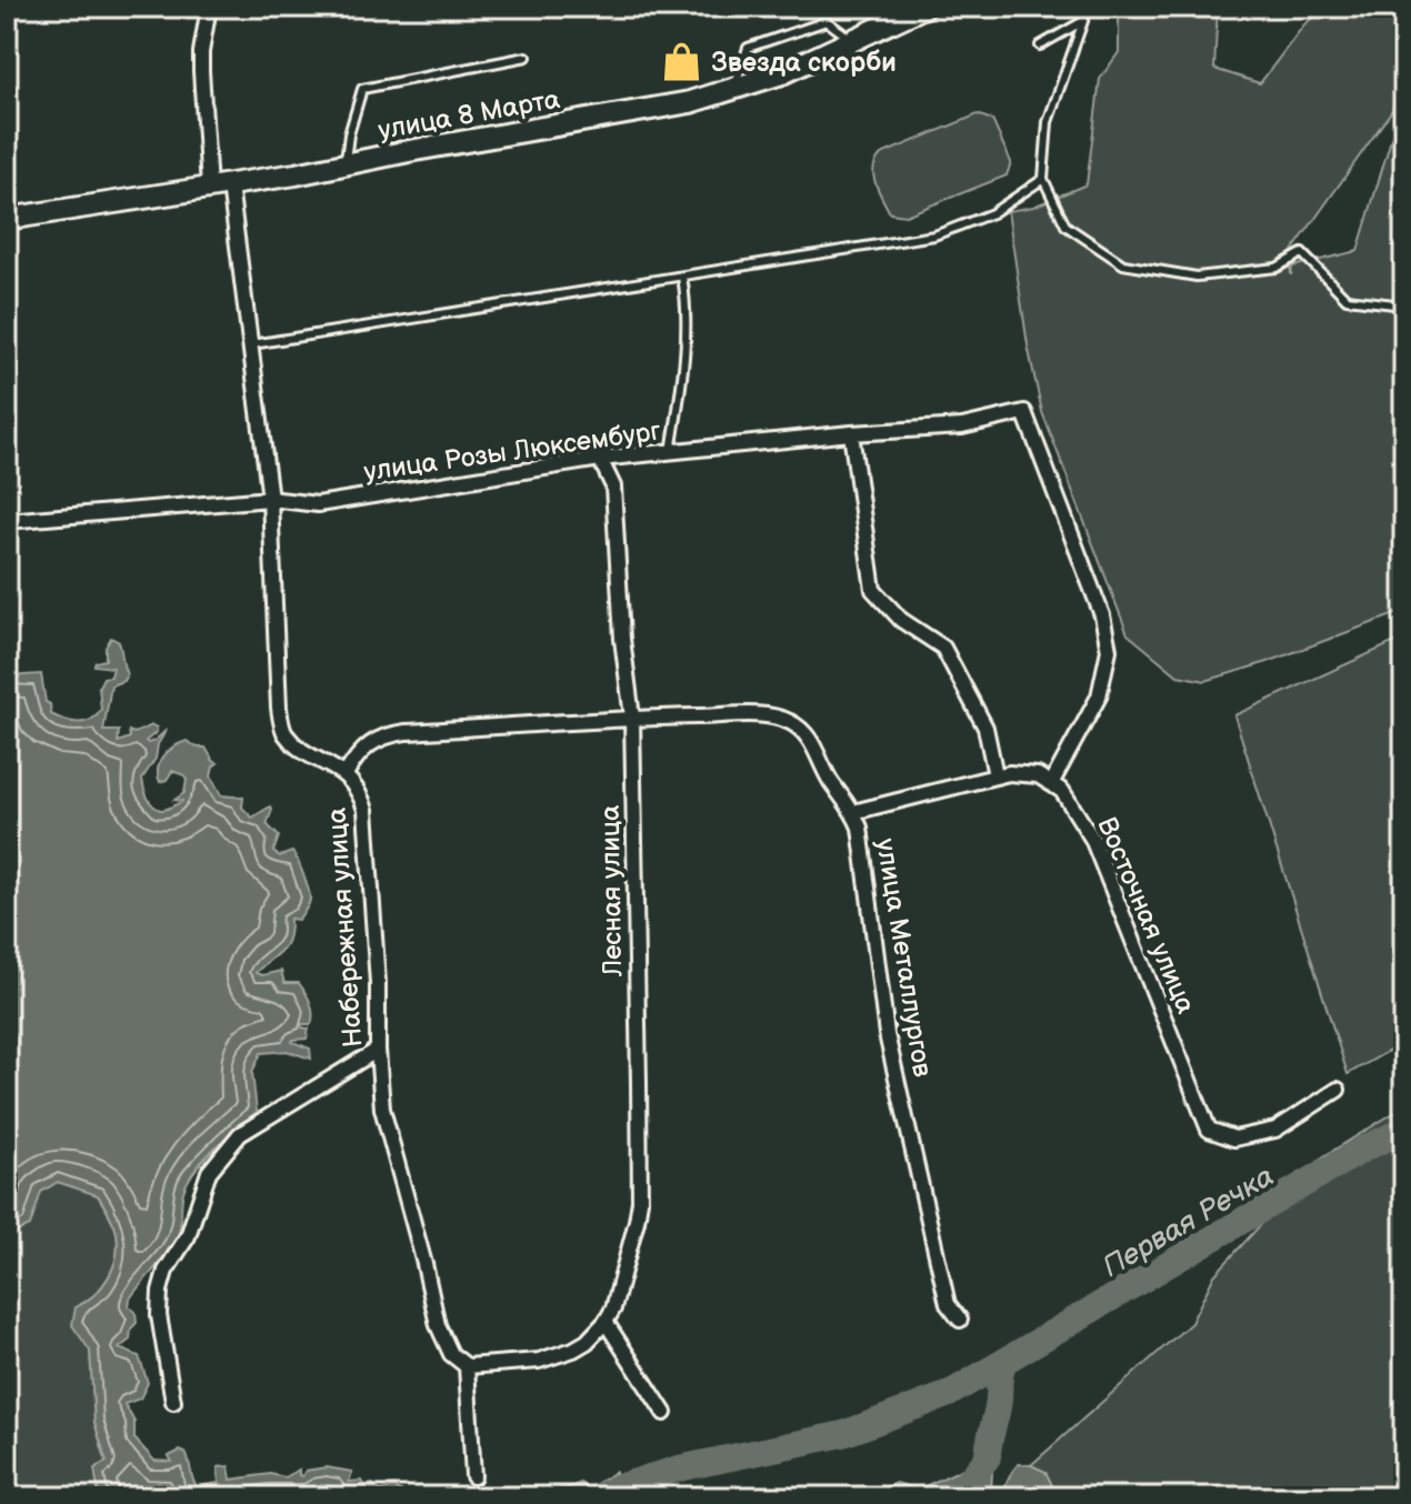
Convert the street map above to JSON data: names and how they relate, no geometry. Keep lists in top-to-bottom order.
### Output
{
  "streets": {
    "main road": ["улица 8 Марта"],
    "street": [
      "улица Розы Люксембург",
      "Лесная улица",
      "Восточная улица",
      "Набережная улица",
      "улица Металлургов"
    ]
  },
  "crossings": [
    ["улица 8 Марта", "Набережная улица"],
    ["улица Розы Люксембург", "Лесная улица"],
    ["улица Розы Люксембург", "Восточная улица"],
    ["улица Розы Люксембург", "Набережная улица"],
    ["Лесная улица", "улица Металлургов"],
    ["Набережная улица", "улица Металлургов"]
  ],
  "water": ["Первая Речка"],
  "places": {
    "shop": ["Звезда скорби"]
  }
}
